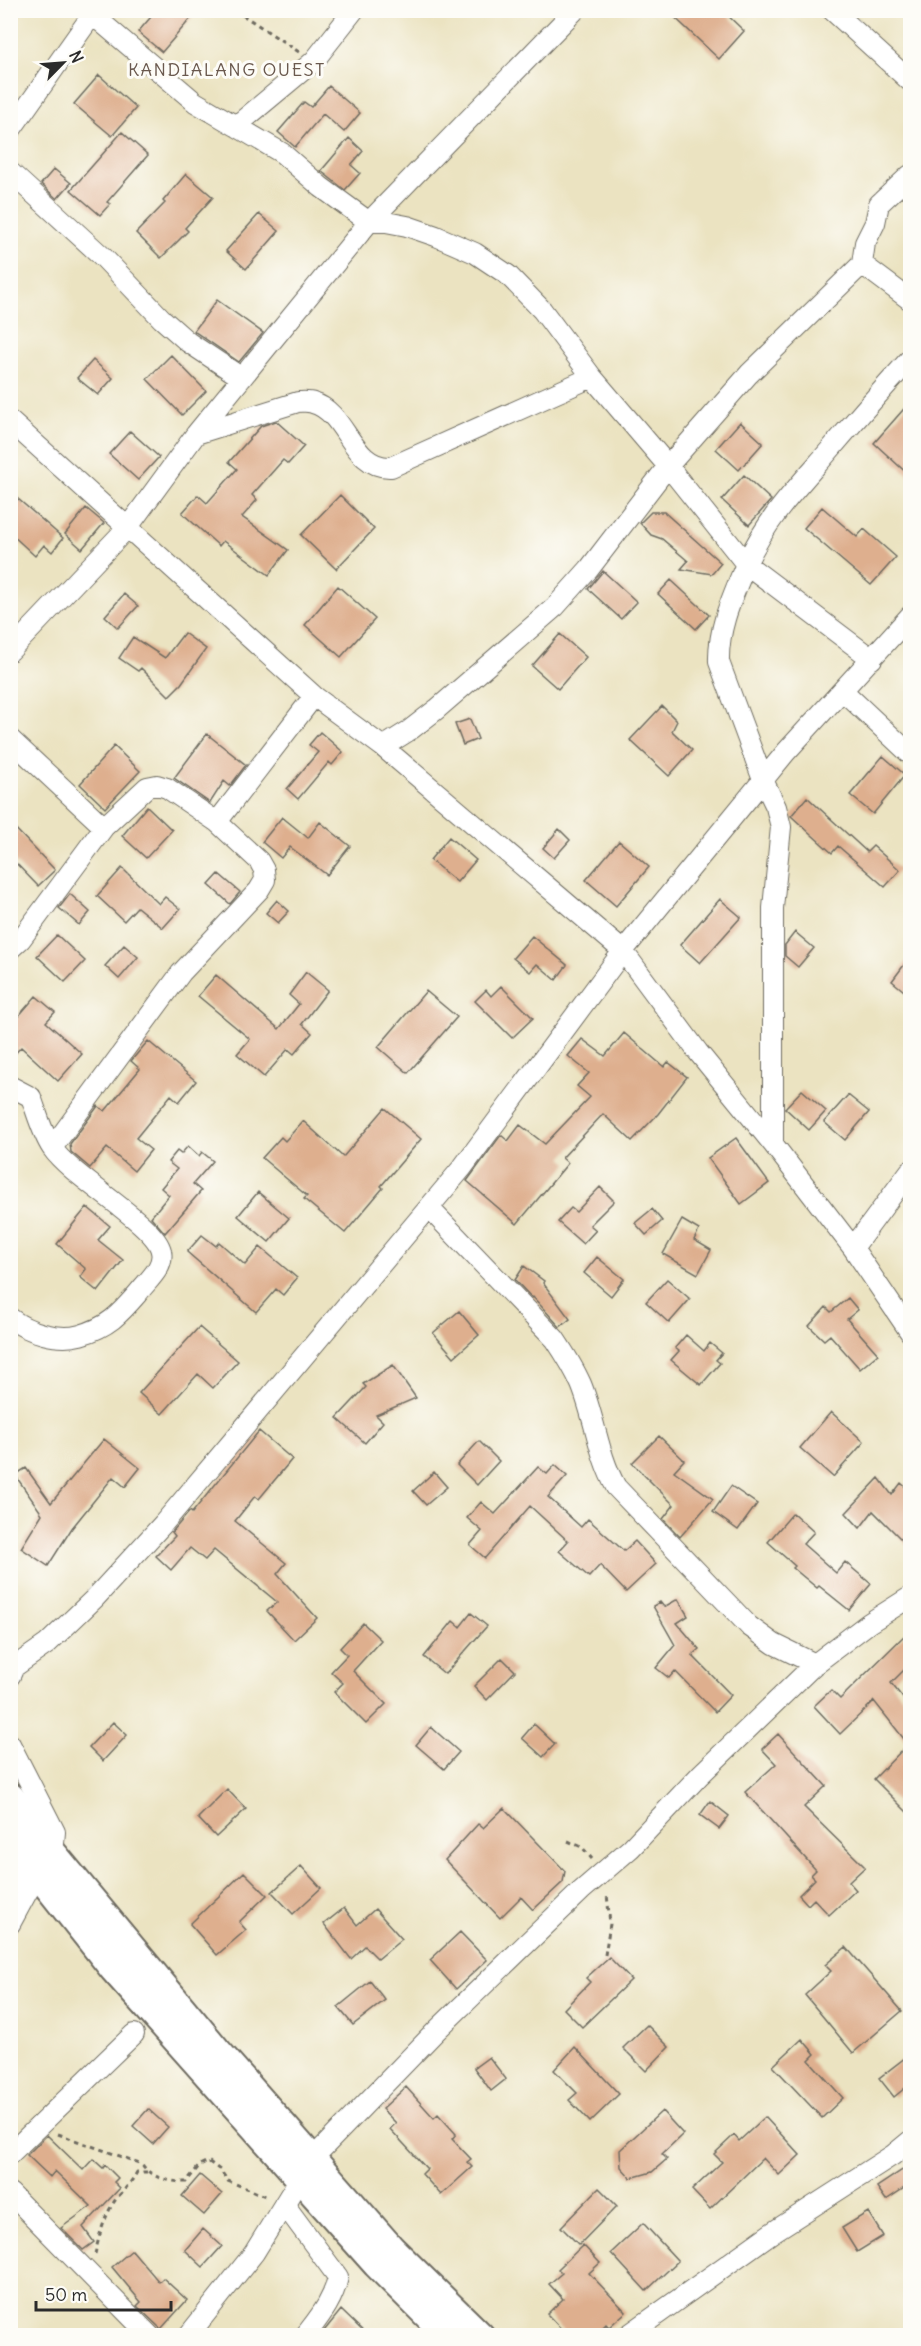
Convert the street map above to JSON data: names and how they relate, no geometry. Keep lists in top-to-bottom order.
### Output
{
  "districts": ["KANDIALANG OUEST"],
  "scale_bar": "50 m",
  "north": "top right"
}
